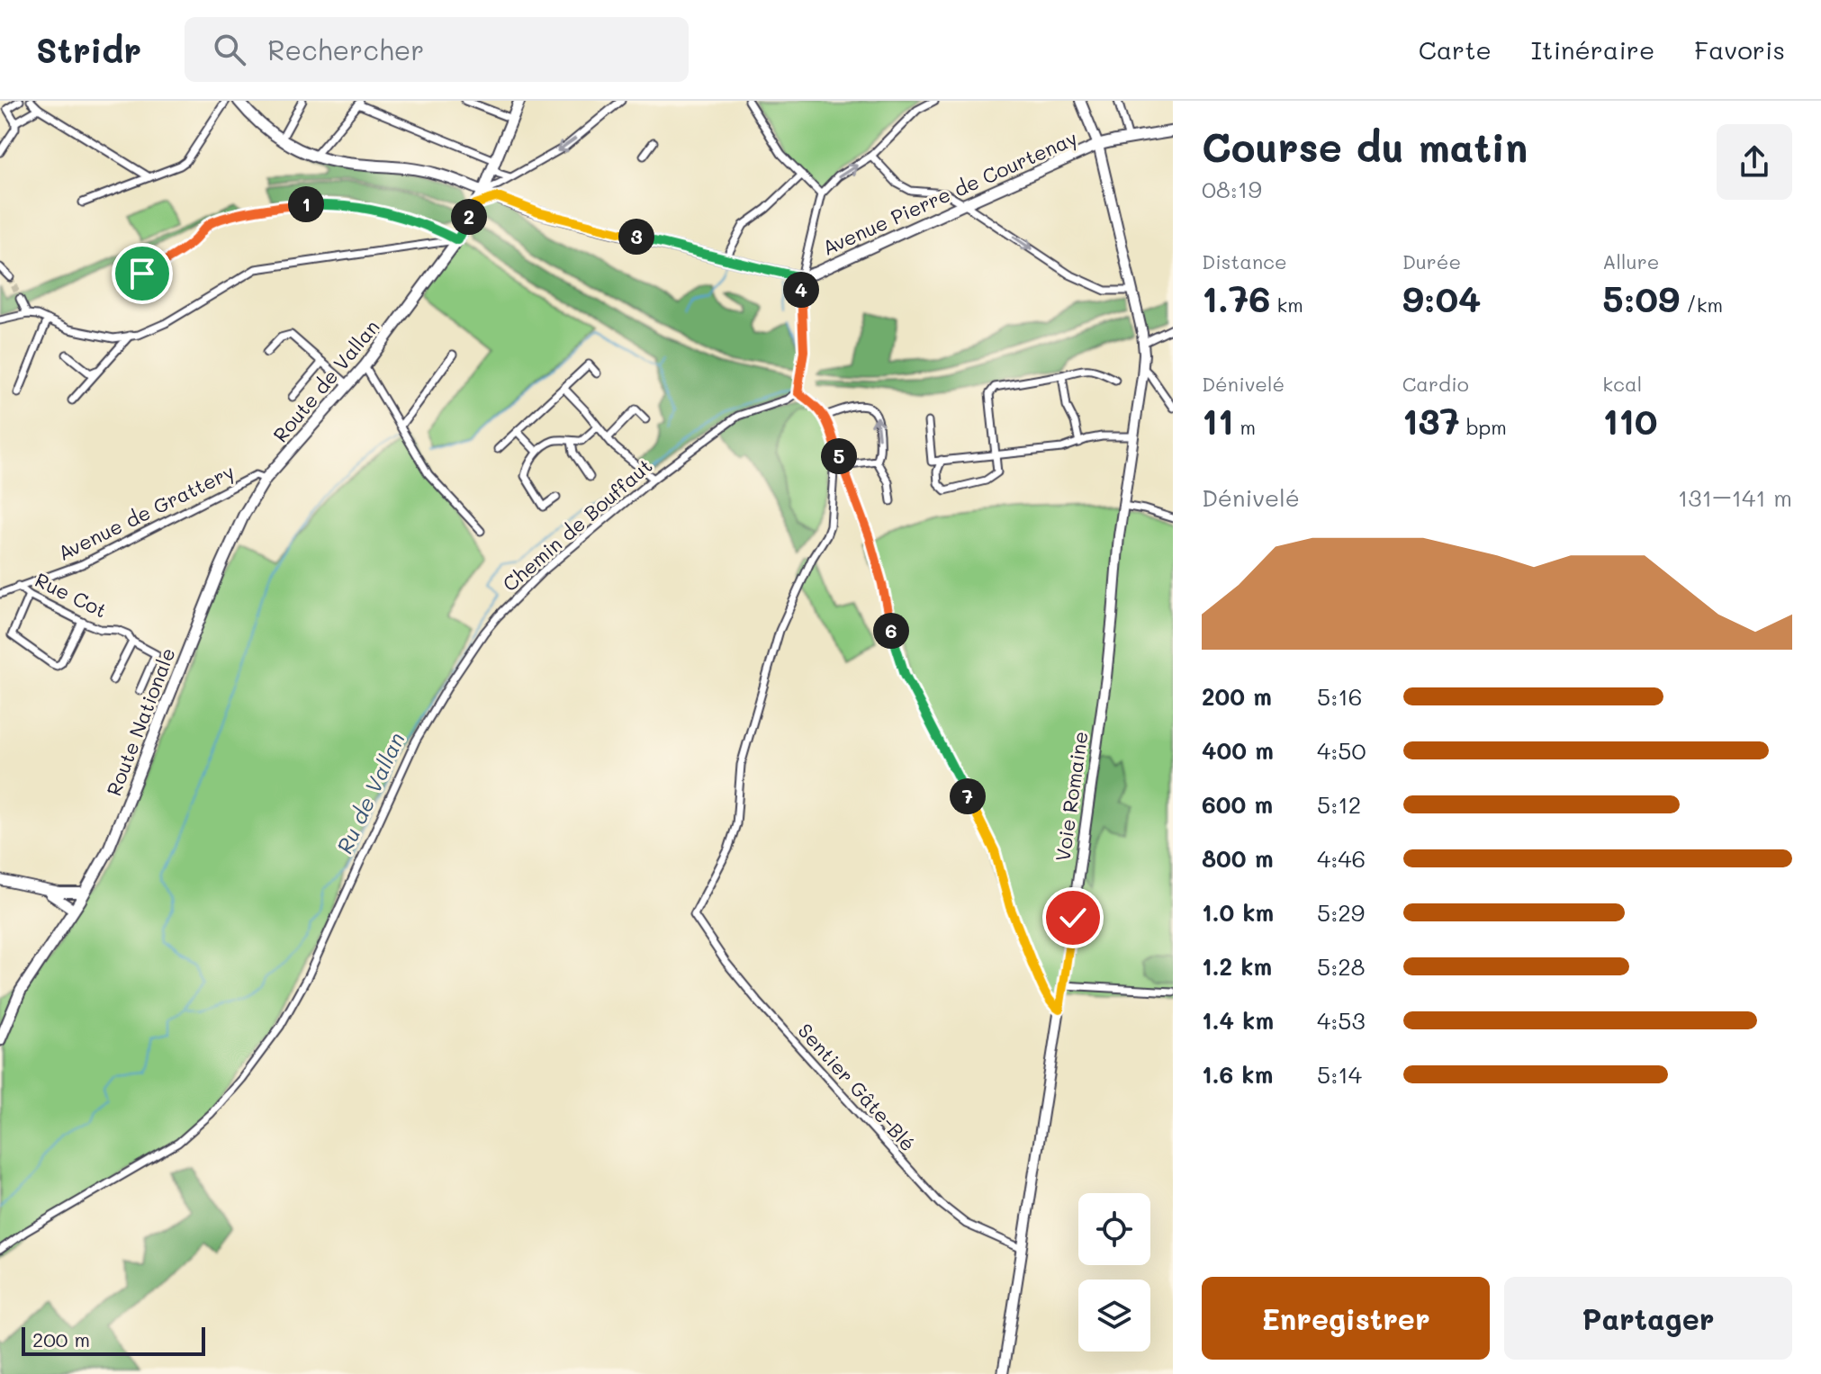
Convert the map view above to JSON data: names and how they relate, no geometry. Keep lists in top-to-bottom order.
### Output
{
  "streets": {
    "main road": [
      "Avenue Pierre de Courtenay",
      "Route de Vallan",
      "Route Nationale",
      "Voie Romaine"
    ],
    "street": [
      "Avenue de Grattery",
      "Chemin de Bouffaut",
      "Rue Cot",
      "Sentier Gâte-Blé"
    ]
  },
  "crossings": [
    ["Avenue Pierre de Courtenay", "Voie Romaine"],
    ["Route de Vallan", "Avenue de Grattery"],
    ["Route de Vallan", "Route Nationale"],
    ["Avenue de Grattery", "Rue Cot"],
    ["Voie Romaine", "Sentier Gâte-Blé"]
  ],
  "water": ["Ru de Vallan"],
  "scale_bar": "200 m",
  "page": {
    "header": "Stridr",
    "search": "Rechercher",
    "nav": ["Carte", "Itinéraire", "Favoris"],
    "heading": ["Course du matin", "08:19"],
    "pins": [
      "1",
      "2",
      "3",
      "4",
      "5",
      "6",
      "7"
    ],
    "stats": [
      ["Distance", "1.76 km"],
      ["Durée", "9:04"],
      ["Allure", "5:09 /km"],
      ["Dénivelé", "11 m"],
      ["Cardio", "137 bpm"],
      ["kcal", "110"]
    ],
    "chart": ["Dénivelé", "131–141 m"],
    "list": [
      {
        "name": "200 m",
        "note": "5:16"
      },
      {
        "name": "400 m",
        "note": "4:50"
      },
      {
        "name": "600 m",
        "note": "5:12"
      },
      {
        "name": "800 m",
        "note": "4:46"
      },
      {
        "name": "1.0 km",
        "note": "5:29"
      },
      {
        "name": "1.2 km",
        "note": "5:28"
      },
      {
        "name": "1.4 km",
        "note": "4:53"
      },
      {
        "name": "1.6 km",
        "note": "5:14"
      }
    ],
    "buttons": ["Enregistrer", "Partager"],
    "scale": "200 m"
  }
}
